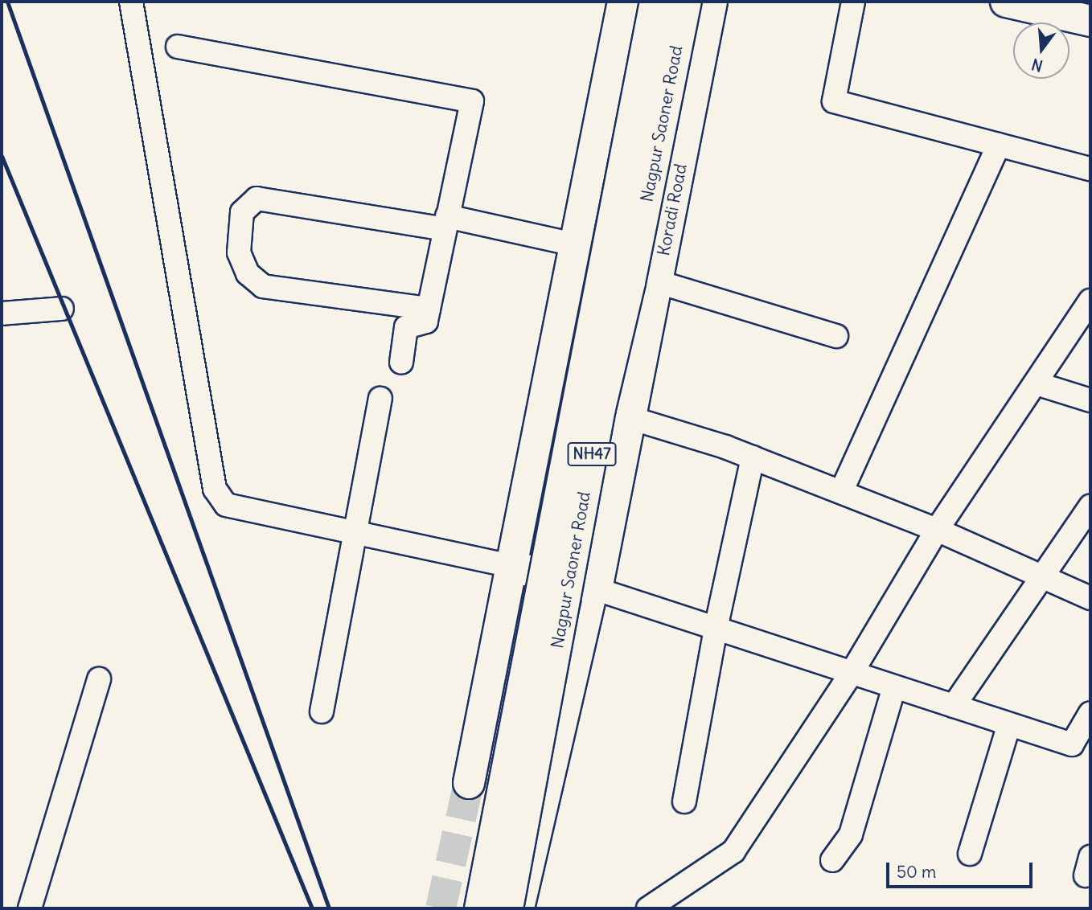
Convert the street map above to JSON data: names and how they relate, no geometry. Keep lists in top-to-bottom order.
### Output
{
  "streets": {
    "main road": ["Nagpur Saoner Road", "Koradi Road", "NH47"]
  },
  "scale_bar": "50 m",
  "north": "bottom"
}
